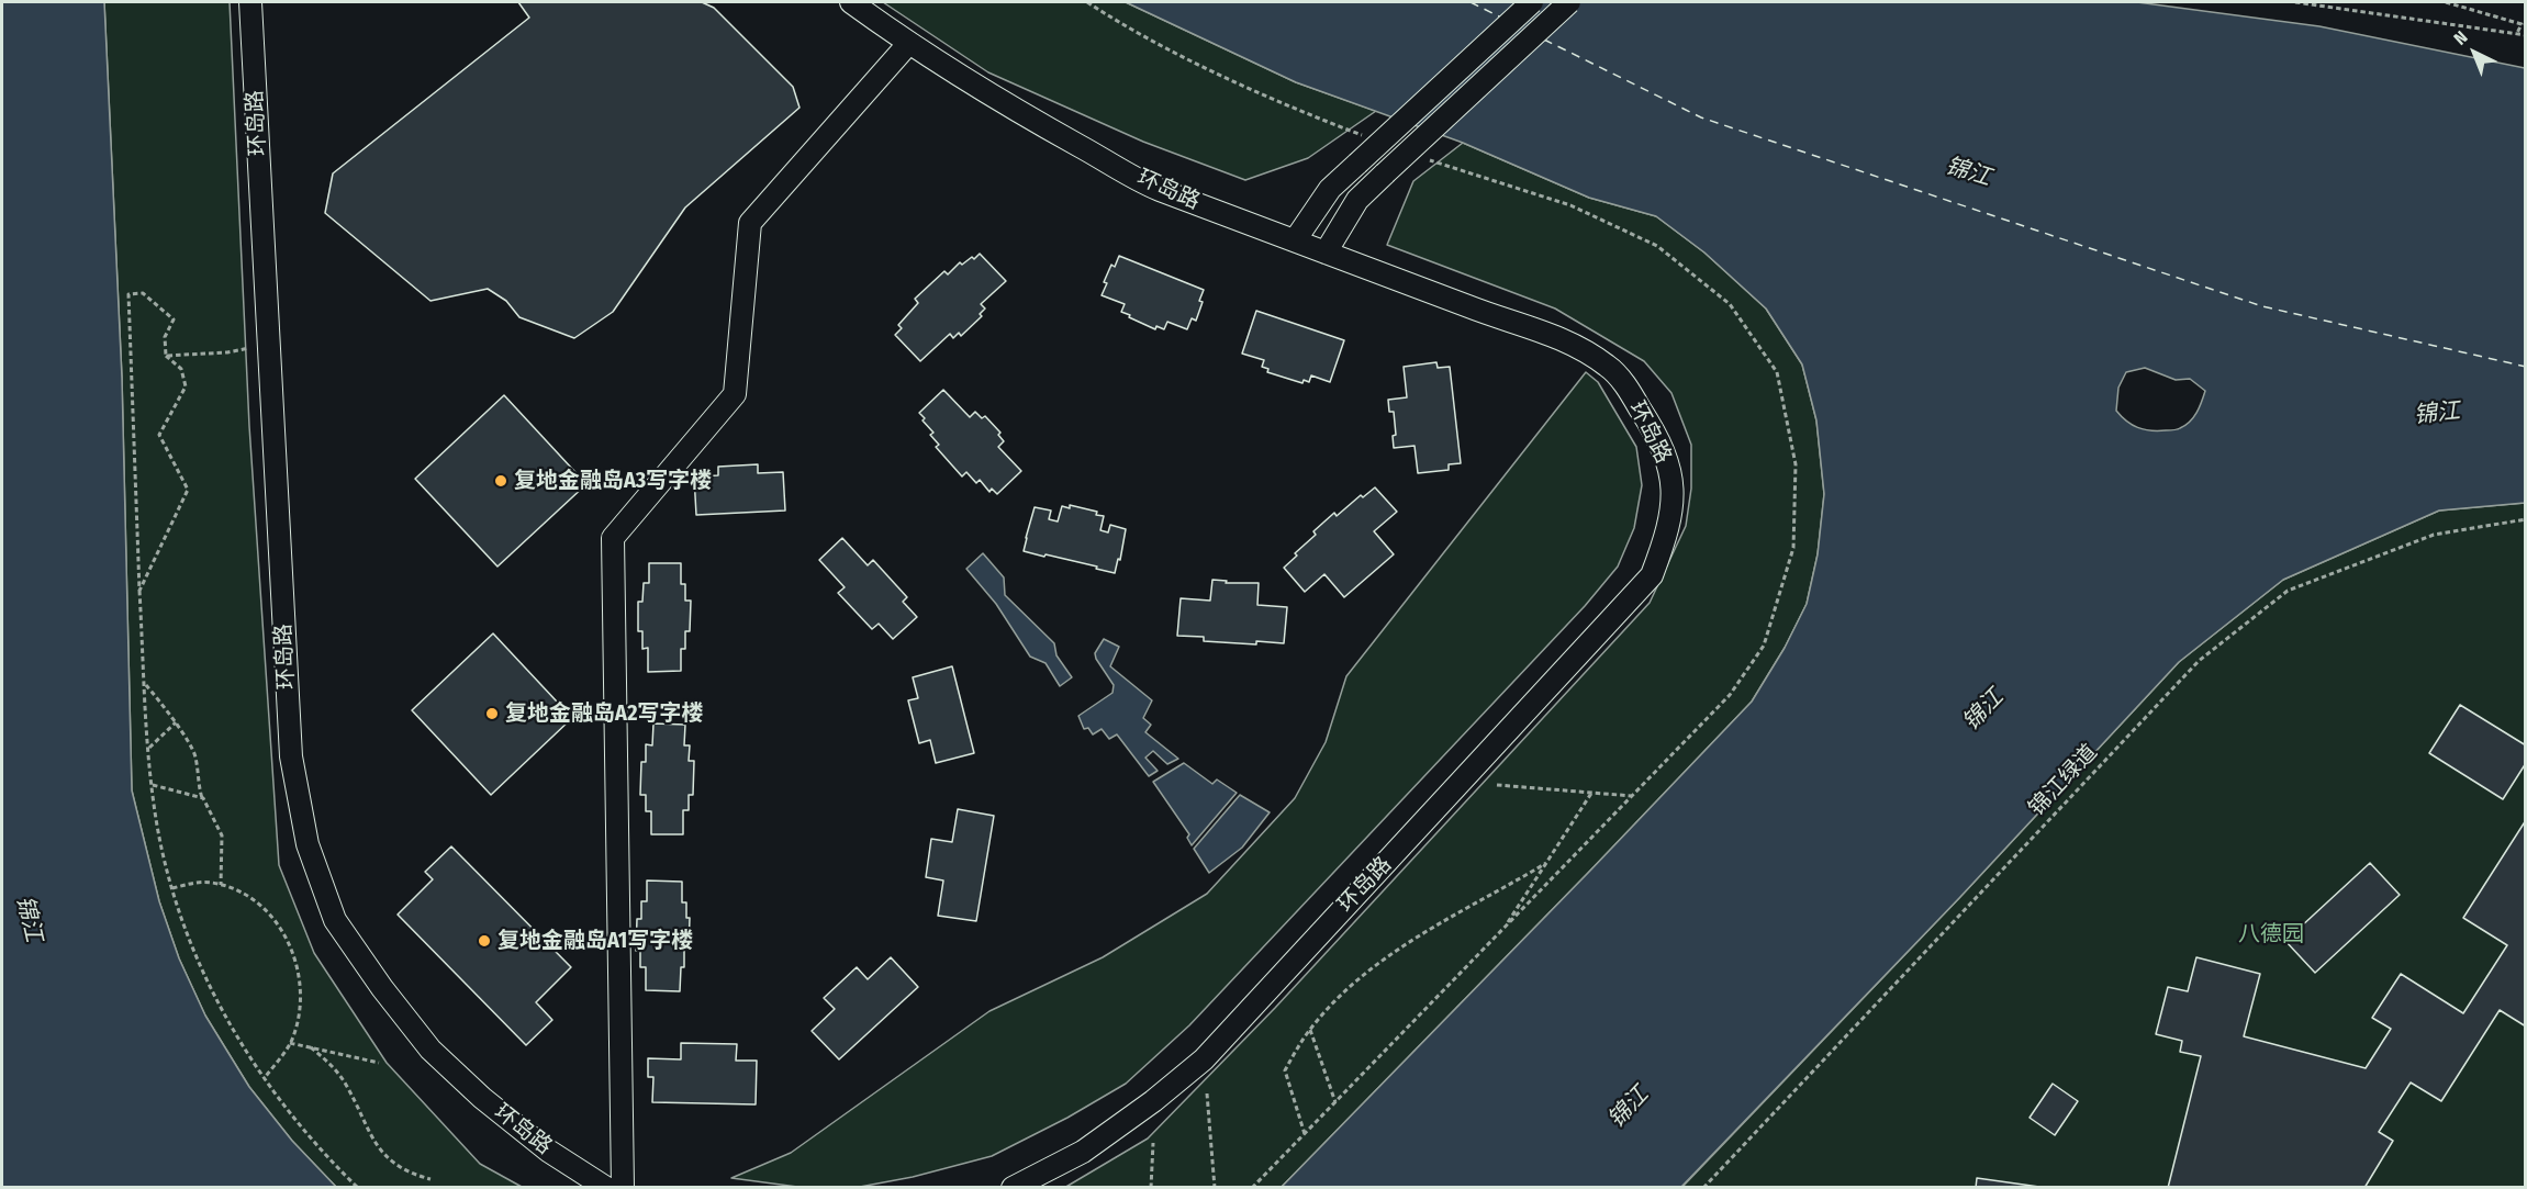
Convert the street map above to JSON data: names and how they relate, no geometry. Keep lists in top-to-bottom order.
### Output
{
  "streets": {
    "street": ["环岛路"],
    "path": ["锦江绿道"]
  },
  "water": ["锦江"],
  "parks": ["八德园"],
  "places": ["复地金融岛A3写字楼", "复地金融岛A2写字楼", "复地金融岛A1写字楼"],
  "north": "top left"
}
